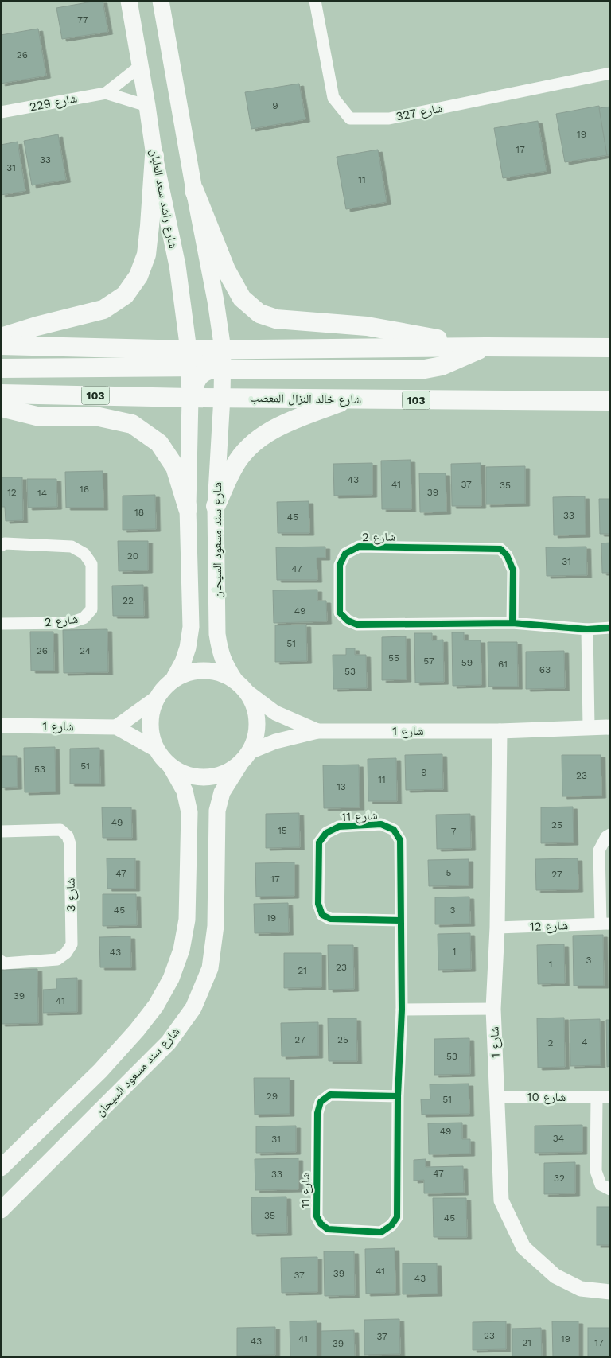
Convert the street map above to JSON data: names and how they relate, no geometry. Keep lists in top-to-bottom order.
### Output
{
  "streets": {
    "main road": [
      "شارع راشد سعد العلبان",
      "103",
      "شارع خالد النزال المعصب",
      "شارع سند مسعود السيحان"
    ],
    "street": [
      "شارع 229",
      "شارع 327",
      "شارع 2",
      "شارع 1",
      "شارع 11",
      "شارع 3",
      "شارع 12",
      "شارع 10"
    ]
  },
  "crossings": [
    ["شارع 229", "شارع راشد سعد العلبان"],
    ["شارع راشد سعد العلبان", "شارع خالد النزال المعصب"],
    ["شارع خالد النزال المعصب", "شارع سند مسعود السيحان"],
    ["شارع سند مسعود السيحان", "شارع 1"],
    ["شارع 1", "شارع 12"],
    ["شارع 1", "شارع 10"]
  ],
  "house_numbers": [
    "77",
    "26",
    "9",
    "19",
    "17",
    "33",
    "31",
    "11",
    "43",
    "41",
    "37",
    "35",
    "16",
    "12",
    "39",
    "14",
    "18",
    "33",
    "45",
    "20",
    "31",
    "47",
    "22",
    "49",
    "51",
    "26",
    "24",
    "55",
    "57",
    "59",
    "61",
    "63",
    "53",
    "51",
    "53",
    "9",
    "23",
    "11",
    "13",
    "49",
    "25",
    "15",
    "7",
    "5",
    "47",
    "27",
    "17",
    "45",
    "3",
    "19",
    "1",
    "43",
    "3",
    "1",
    "23",
    "21",
    "39",
    "41",
    "27",
    "25",
    "4",
    "2",
    "53",
    "29",
    "51",
    "49",
    "34",
    "31",
    "47",
    "33",
    "32",
    "35",
    "45",
    "41",
    "39",
    "37",
    "43",
    "23",
    "37",
    "41",
    "19",
    "43",
    "21",
    "17",
    "39"
  ]
}
